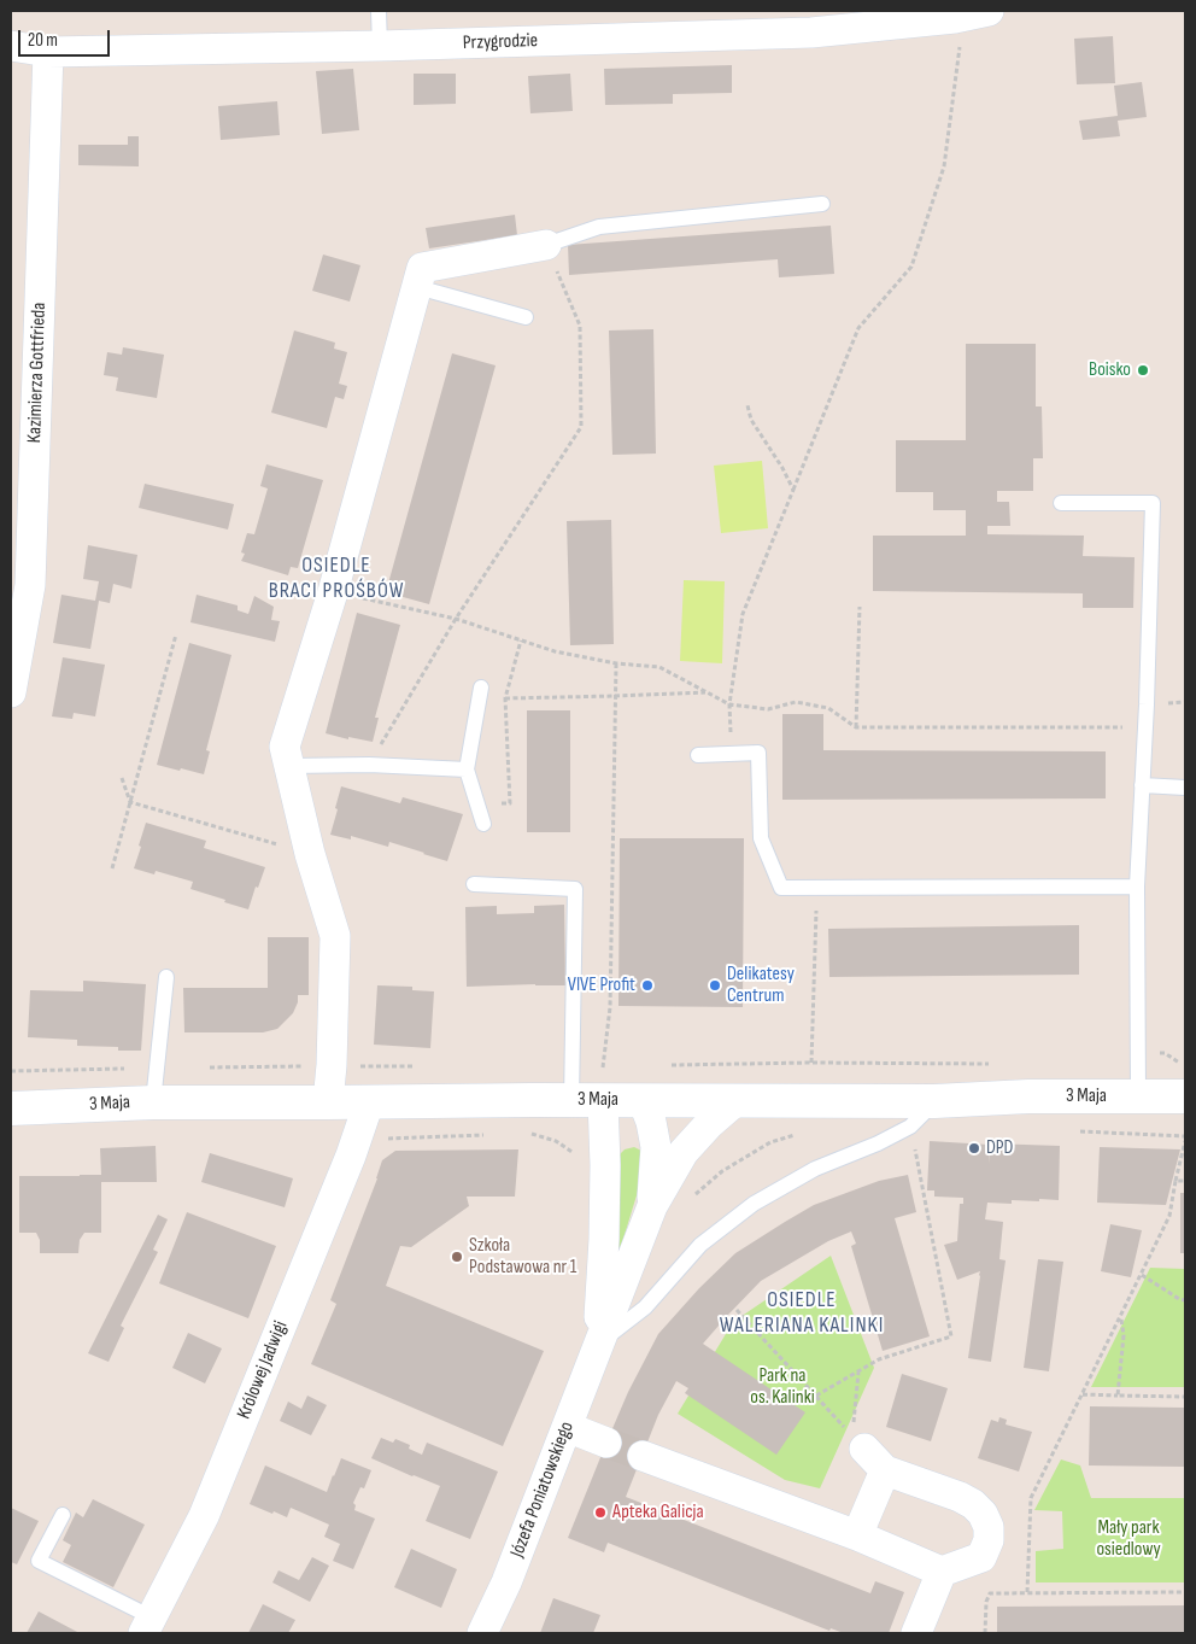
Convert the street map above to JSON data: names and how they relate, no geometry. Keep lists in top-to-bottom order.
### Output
{
  "streets": {
    "street": [
      "Przygrodzie",
      "Kazimierza Gottfrieda",
      "3 Maja",
      "Królowej Jadwigi",
      "Józefa Poniatowskiego"
    ]
  },
  "crossings": [
    ["Przygrodzie", "Kazimierza Gottfrieda"],
    ["3 Maja", "Królowej Jadwigi"],
    ["3 Maja", "Józefa Poniatowskiego"]
  ],
  "districts": ["OSIEDLE BRACI PROŚBÓW", "OSIEDLE WALERIANA KALINKI"],
  "parks": ["Park na os. Kalinki", "Mały park osiedlowy"],
  "places": [
    "Boisko",
    "VIVE Profit",
    "Delikatesy Centrum",
    "DPD",
    "Szkoła Podstawowa nr 1",
    "Apteka Galicja"
  ],
  "scale_bar": "20 m"
}
